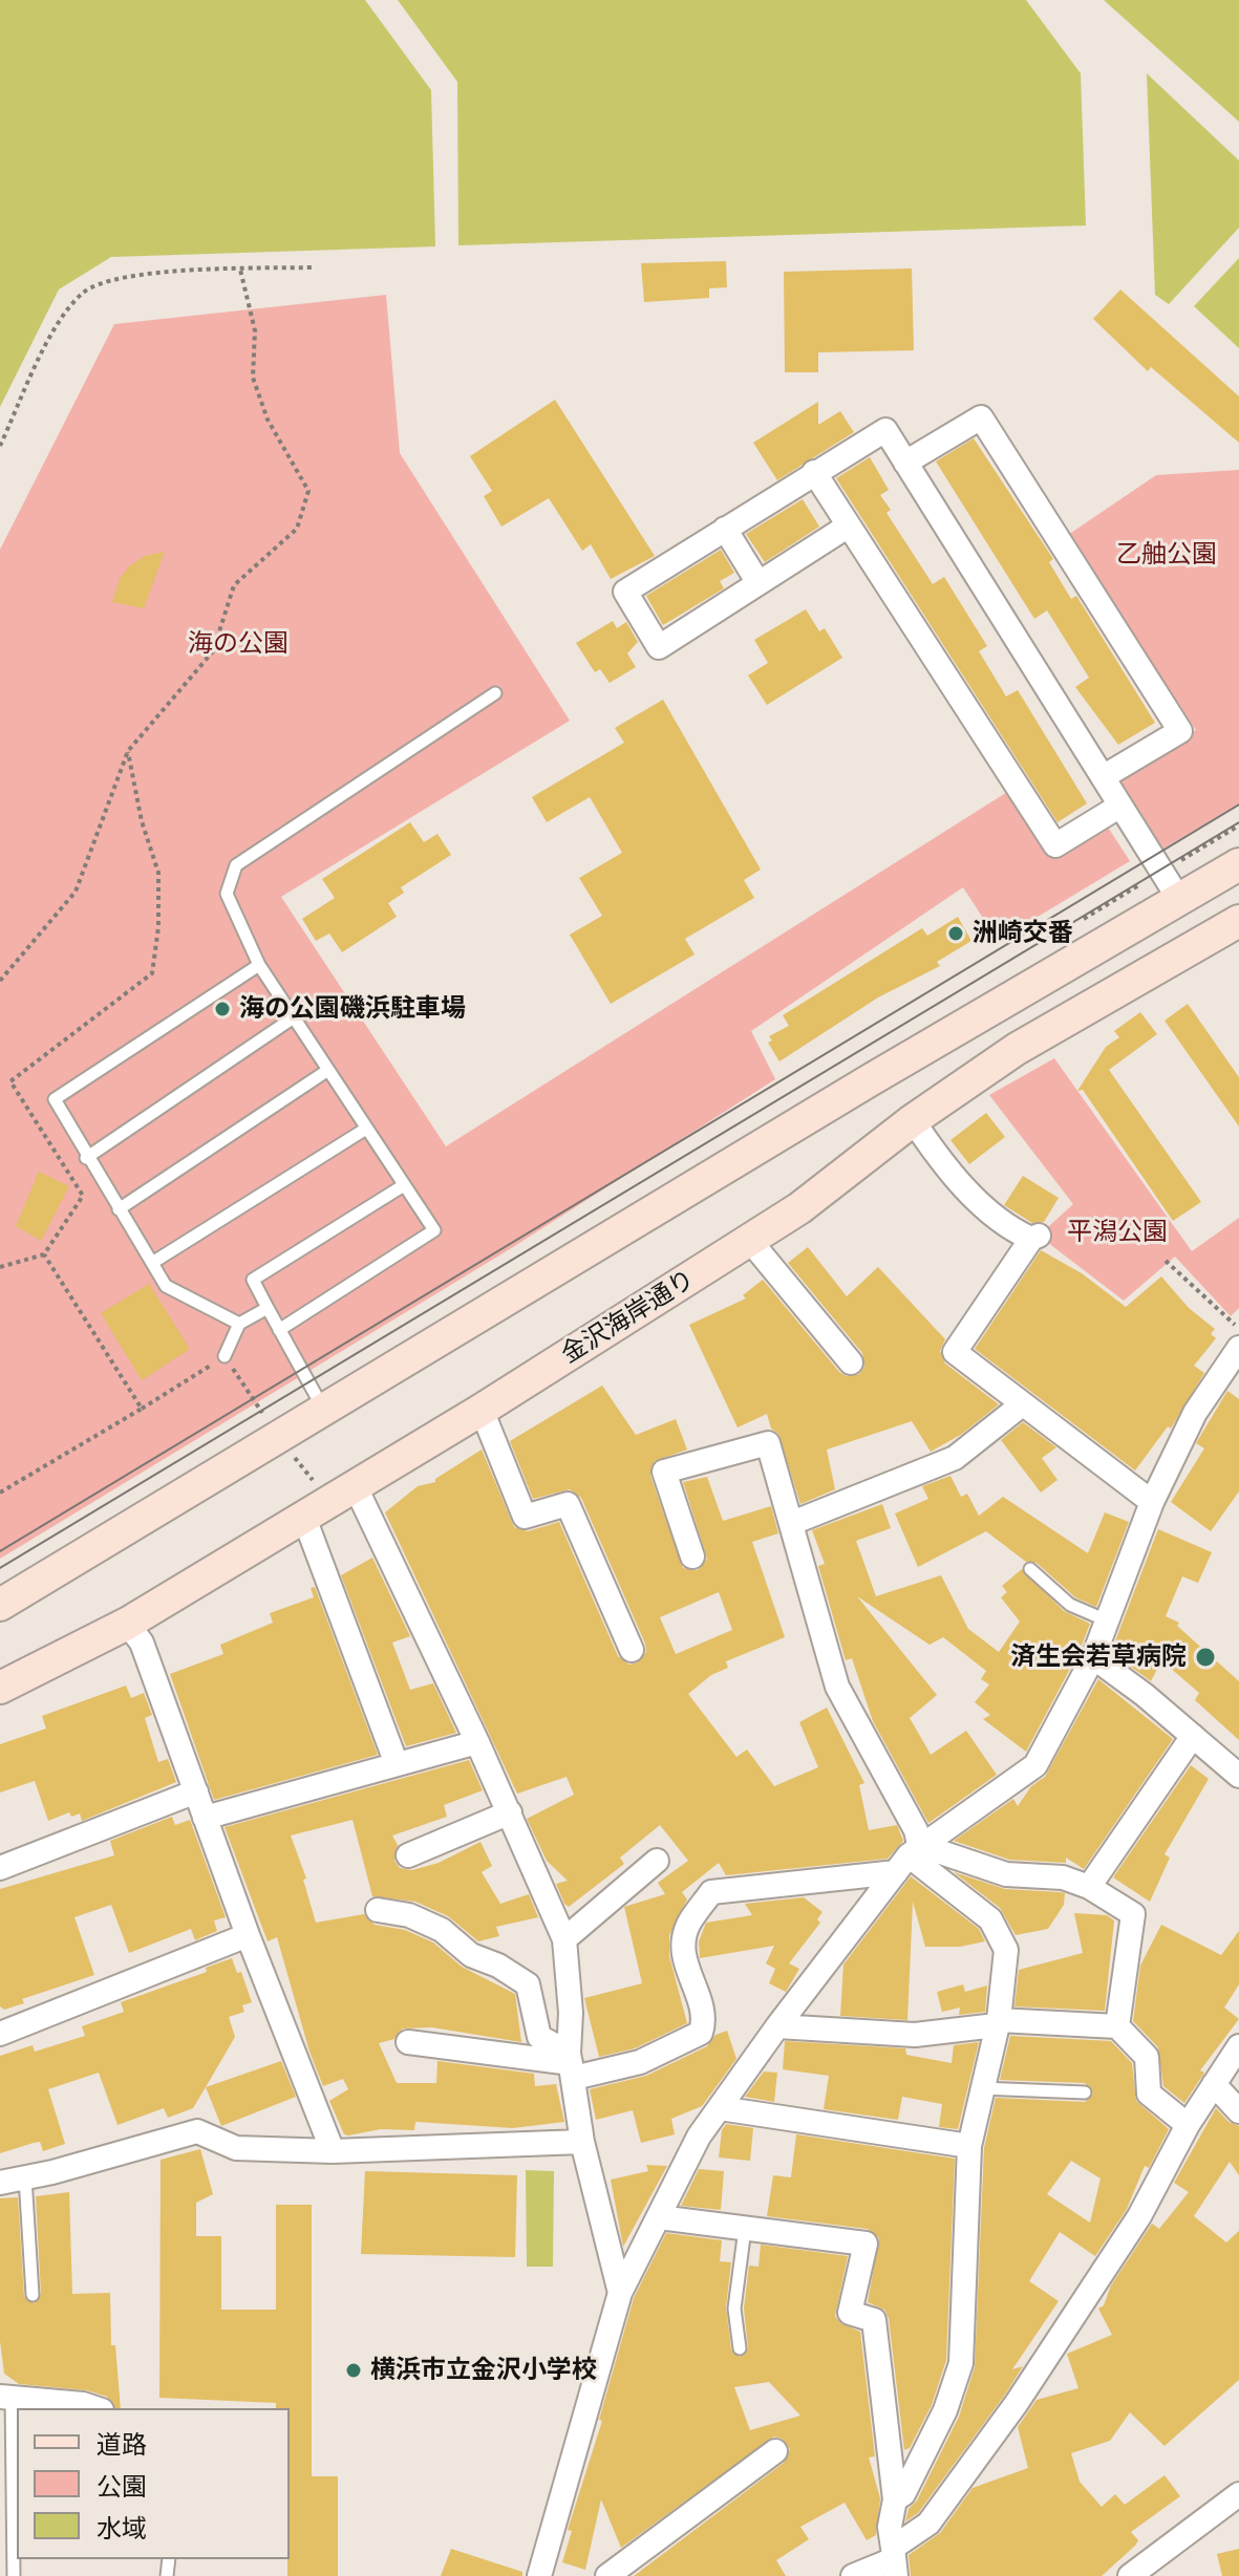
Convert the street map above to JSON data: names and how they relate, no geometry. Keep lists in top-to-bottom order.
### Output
{
  "streets": {
    "street": ["金沢海岸通り"]
  },
  "parks": ["乙舳公園", "海の公園", "平潟公園"],
  "places": [
    "洲崎交番",
    "海の公園磯浜駐車場",
    "済生会若草病院",
    "横浜市立金沢小学校"
  ],
  "legend": ["道路", "公園", "水域"]
}
